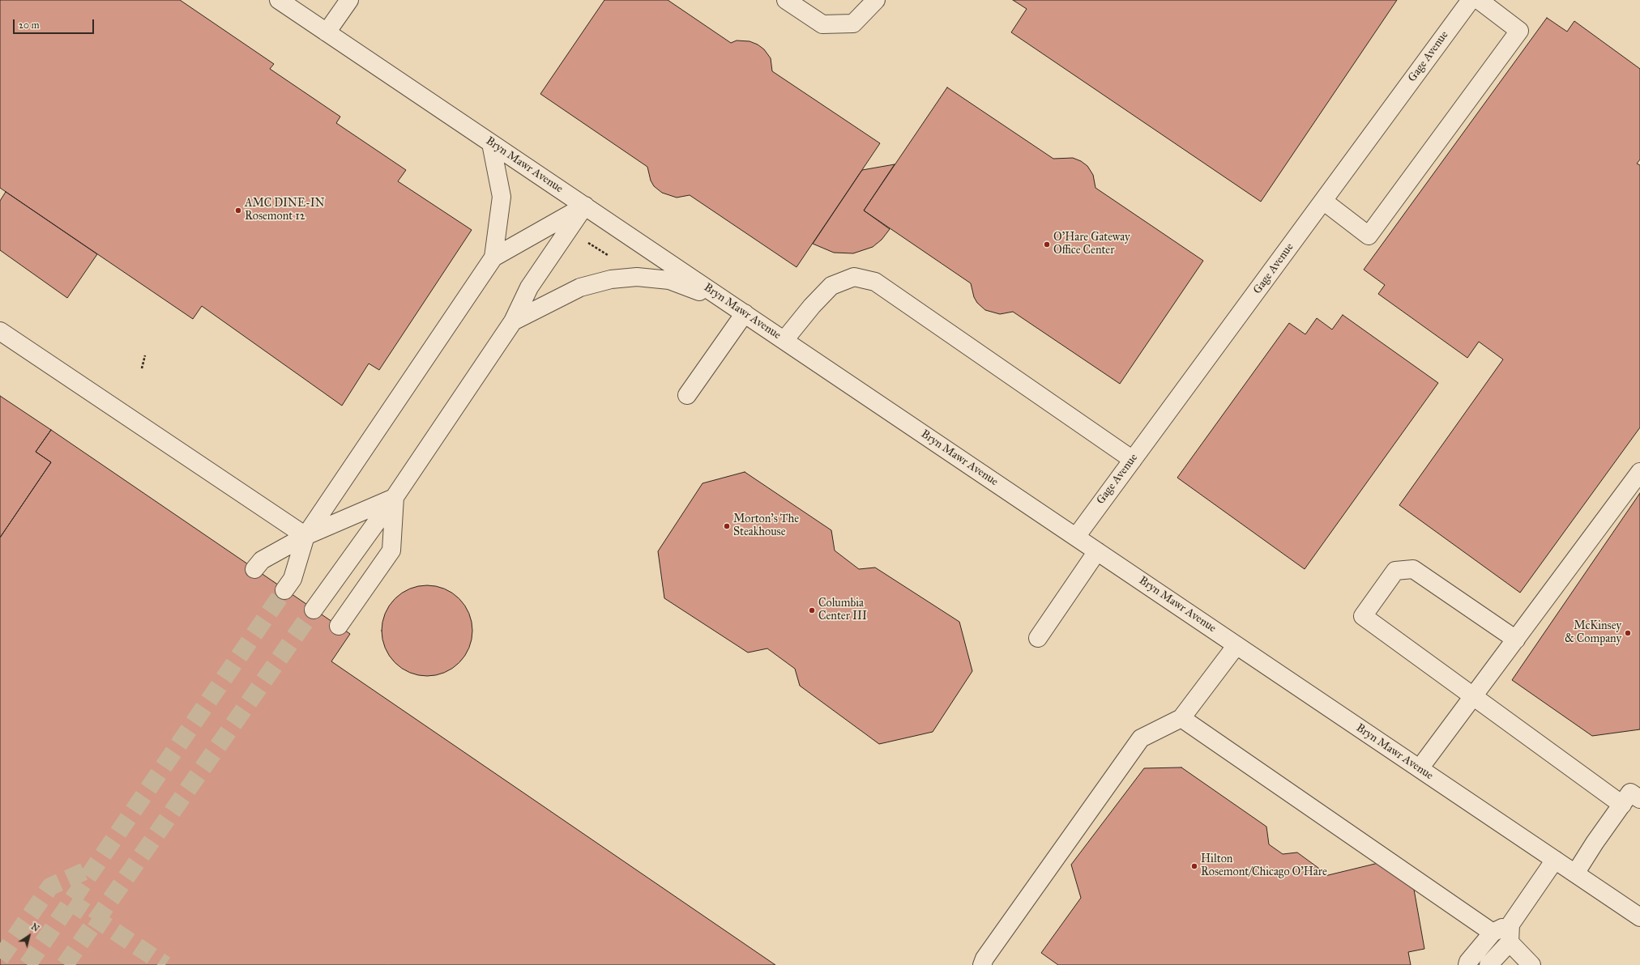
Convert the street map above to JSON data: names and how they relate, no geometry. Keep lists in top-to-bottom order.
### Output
{
  "streets": {
    "street": ["Gage Avenue", "Bryn Mawr Avenue"]
  },
  "crossings": [
    ["Gage Avenue", "Bryn Mawr Avenue"]
  ],
  "places": [
    "AMC DINE-IN Rosemont 12",
    "O’Hare Gateway Office Center",
    "Morton's The Steakhouse",
    "Columbia Center III",
    "McKinsey & Company",
    "Hilton Rosemont/Chicago O'Hare"
  ],
  "scale_bar": "20 m",
  "north": "top right"
}
